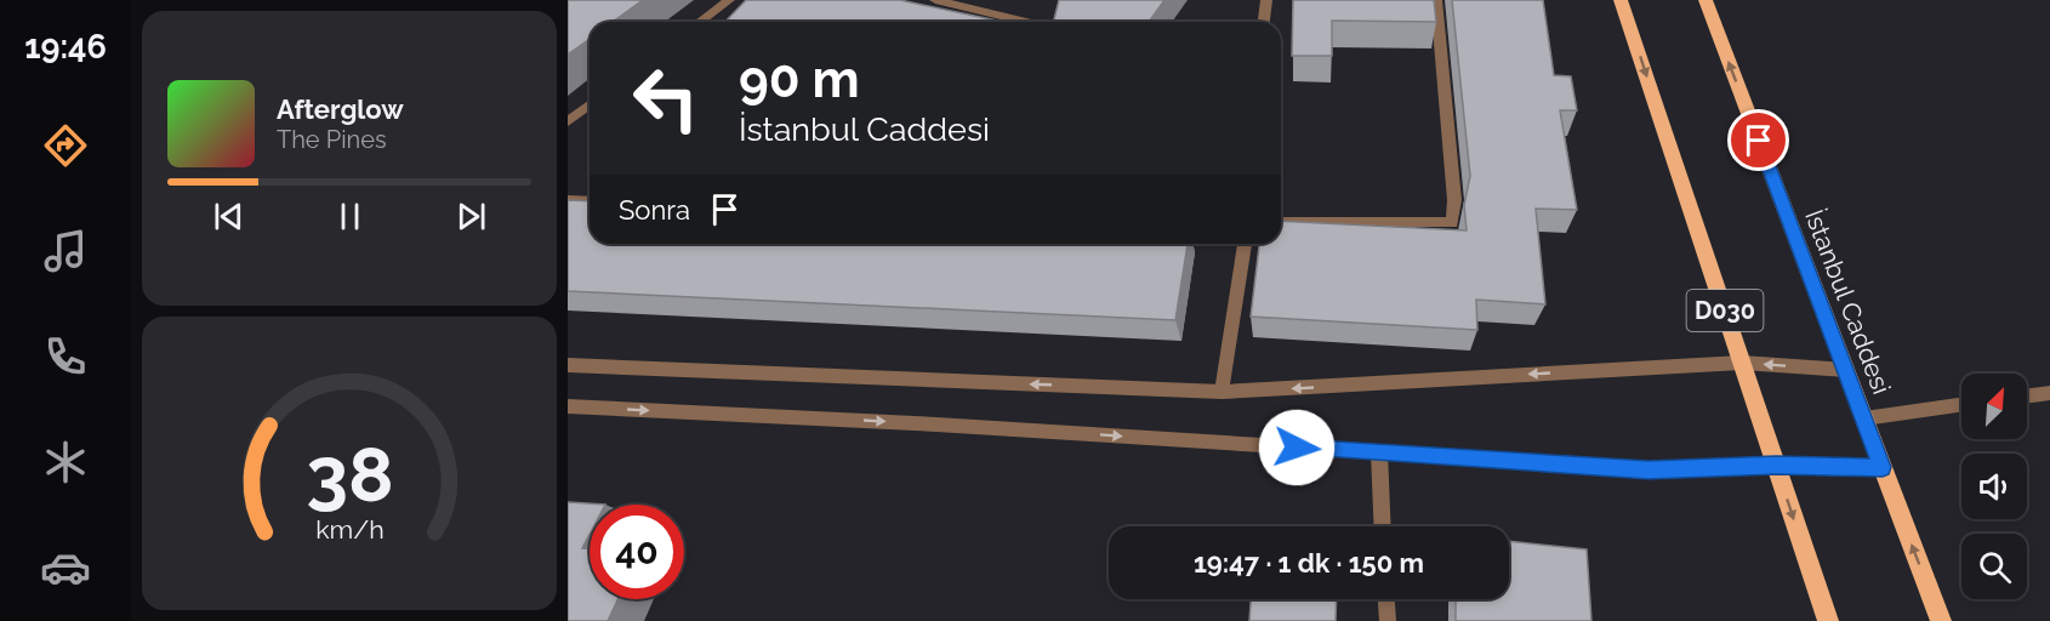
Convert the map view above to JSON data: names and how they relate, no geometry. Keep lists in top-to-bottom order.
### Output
{
  "streets": {
    "main road": ["İstanbul Caddesi", "D030"]
  },
  "north": "top right",
  "page": {
    "tabs": "19:46",
    "turn": ["90 m", "İstanbul Caddesi"],
    "song": ["Afterglow", "The Pines"],
    "then": "Sonra",
    "limit": "40",
    "trip": "19:47 · 1 dk · 150 m",
    "gauge": ["38", "km/h"]
  }
}
